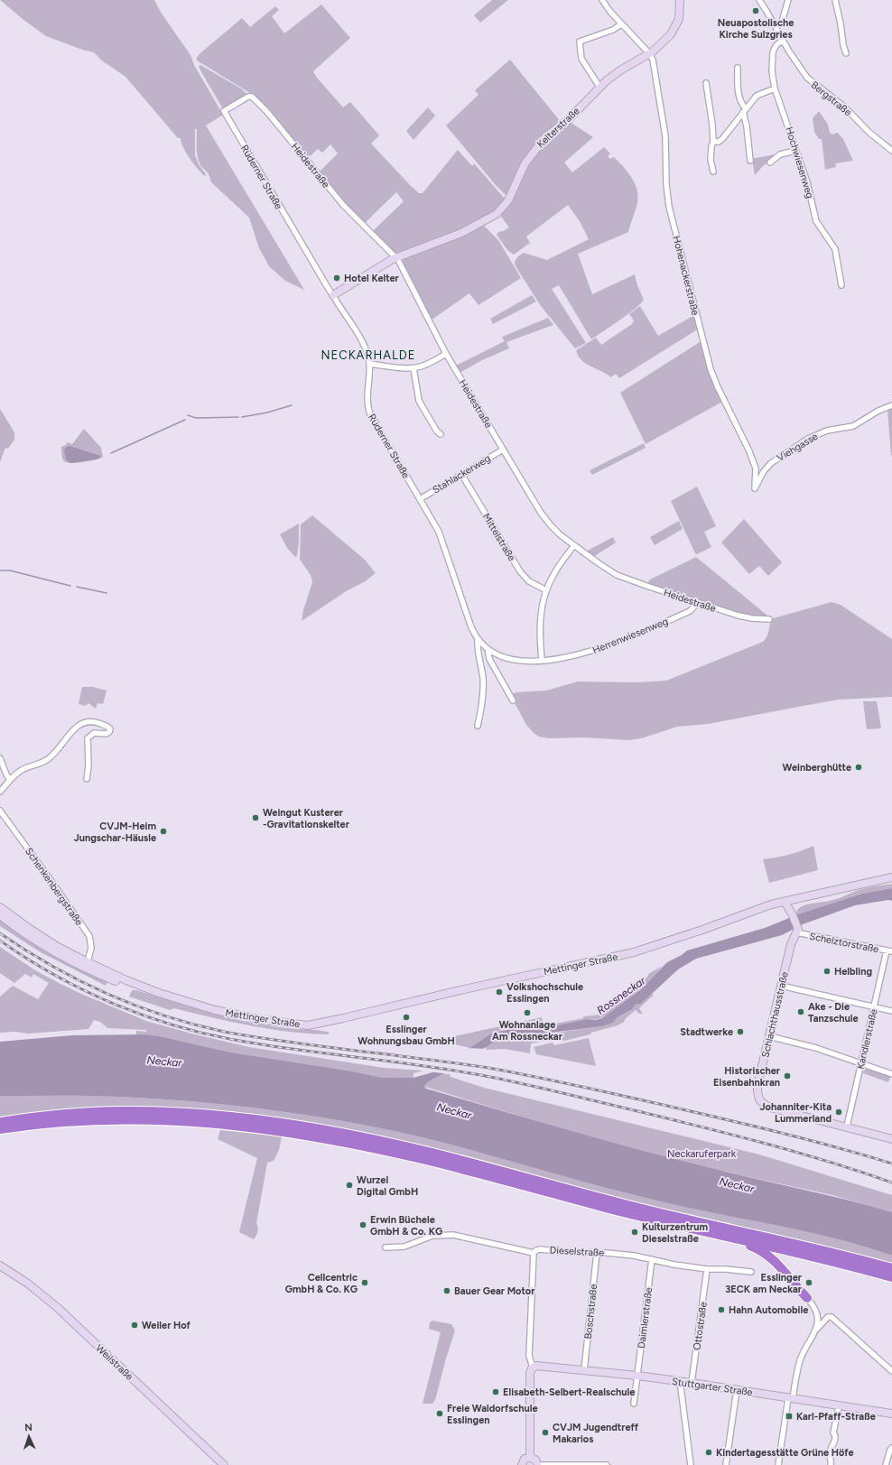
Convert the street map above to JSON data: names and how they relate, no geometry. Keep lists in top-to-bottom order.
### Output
{
  "streets": {
    "main road": [
      "Kelterstraße",
      "Mettinger Straße",
      "Schlachthausstraße",
      "Weilstraße",
      "Stuttgarter Straße"
    ],
    "street": [
      "Bergstraße",
      "Hochwiesenweg",
      "Heidestraße",
      "Rüderner Straße",
      "Hohenackerstraße",
      "Viehgasse",
      "Stahlackerweg",
      "Mittelstraße",
      "Herrenwiesenweg",
      "Schenkenbergstraße",
      "Schelztorstraße",
      "Kandlerstraße",
      "Dieselstraße",
      "Boschstraße",
      "Daimlerstraße",
      "Ottostraße"
    ]
  },
  "crossings": [
    ["Bergstraße", "Hochwiesenweg"],
    ["Kelterstraße", "Heidestraße"],
    ["Kelterstraße", "Rüderner Straße"],
    ["Kelterstraße", "Hohenackerstraße"],
    ["Heidestraße", "Rüderner Straße"],
    ["Heidestraße", "Stahlackerweg"],
    ["Heidestraße", "Herrenwiesenweg"],
    ["Rüderner Straße", "Stahlackerweg"],
    ["Rüderner Straße", "Herrenwiesenweg"],
    ["Hohenackerstraße", "Viehgasse"],
    ["Stahlackerweg", "Mittelstraße"],
    ["Schenkenbergstraße", "Mettinger Straße"],
    ["Schelztorstraße", "Schlachthausstraße"],
    ["Schelztorstraße", "Kandlerstraße"],
    ["Schlachthausstraße", "Kandlerstraße"],
    ["Dieselstraße", "Boschstraße"],
    ["Dieselstraße", "Daimlerstraße"],
    ["Dieselstraße", "Ottostraße"],
    ["Boschstraße", "Stuttgarter Straße"],
    ["Daimlerstraße", "Stuttgarter Straße"],
    ["Ottostraße", "Stuttgarter Straße"]
  ],
  "districts": ["NECKARHALDE"],
  "water": ["Rossneckar", "Neckar"],
  "parks": ["Neckaruferpark"],
  "places": {
    "other": [
      "Neuapostolische Kirche Sulzgries",
      "Hotel Kelter",
      "Weinberghütte",
      "Weingut Kusterer -Gravitationskelter",
      "CVJM-Heim Jungschar-Häusle",
      "Helbling",
      "Volkshochschule Esslingen",
      "Ake - Die Tanzschule",
      "Wohnanlage Am Rossneckar",
      "Esslinger Wohnungsbau GmbH",
      "Stadtwerke",
      "Historischer Eisenbahnkran",
      "Johanniter-Kita Lummerland",
      "Wurzel Digital GmbH",
      "Erwin Büchele GmbH & Co. KG",
      "Kulturzentrum Dieselstraße",
      "Cellcentric GmbH & Co. KG",
      "Esslinger 3ECK am Neckar",
      "Bauer Gear Motor",
      "Hahn Automobile",
      "Weiler Hof",
      "Elisabeth-Selbert-Realschule",
      "Freie Waldorfschule Esslingen",
      "CVJM Jugendtreff Makarios",
      "Kindertagesstätte Grüne Höfe"
    ],
    "transit": ["Karl-Pfaff-Straße"]
  },
  "north": "top"
}
